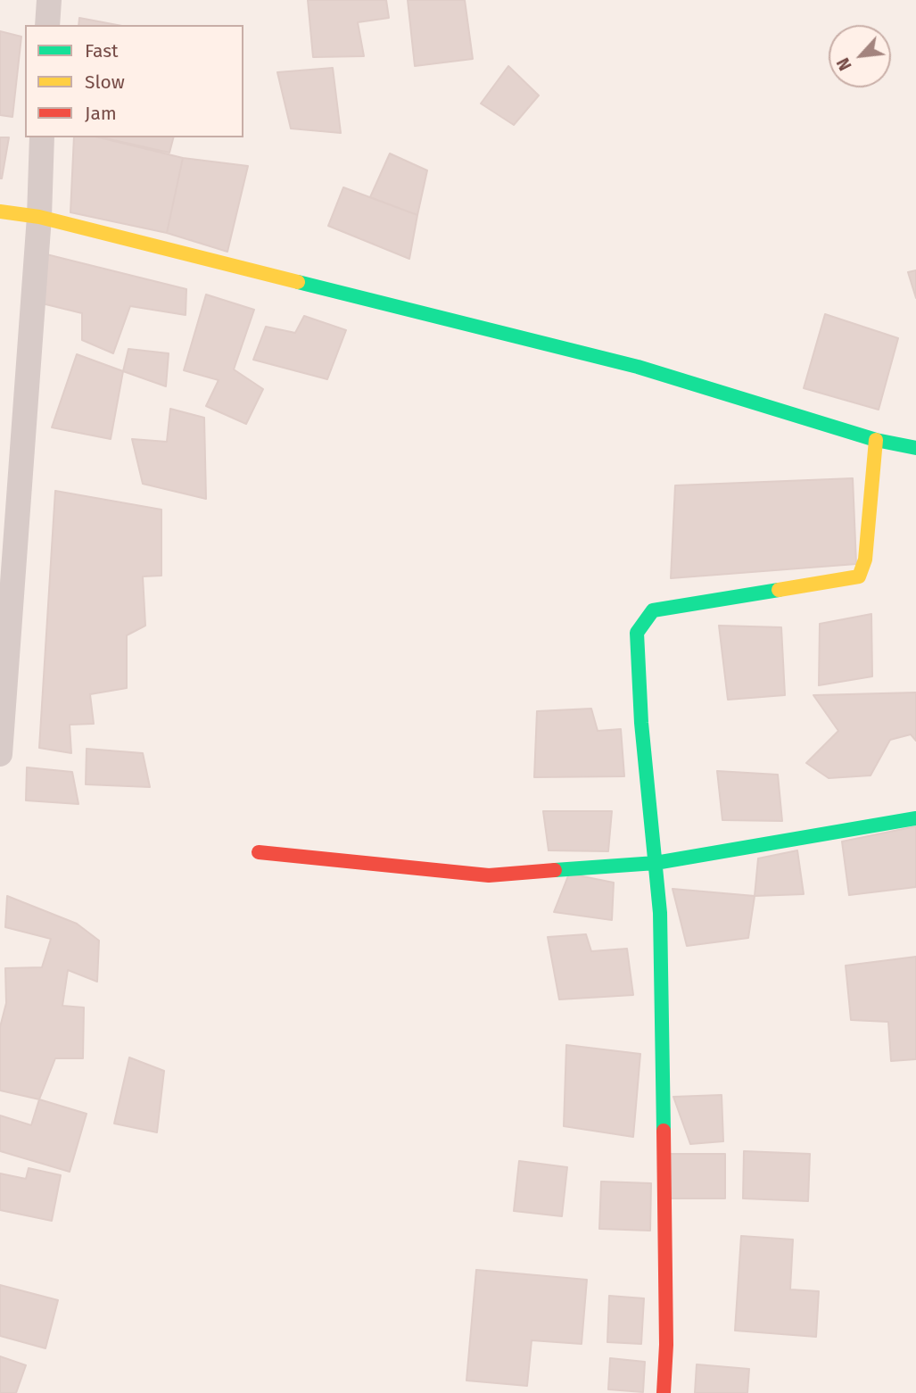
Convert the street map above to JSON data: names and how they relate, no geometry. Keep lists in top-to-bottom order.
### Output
{
  "legend": ["Fast", "Slow", "Jam"],
  "north": "bottom left"
}
